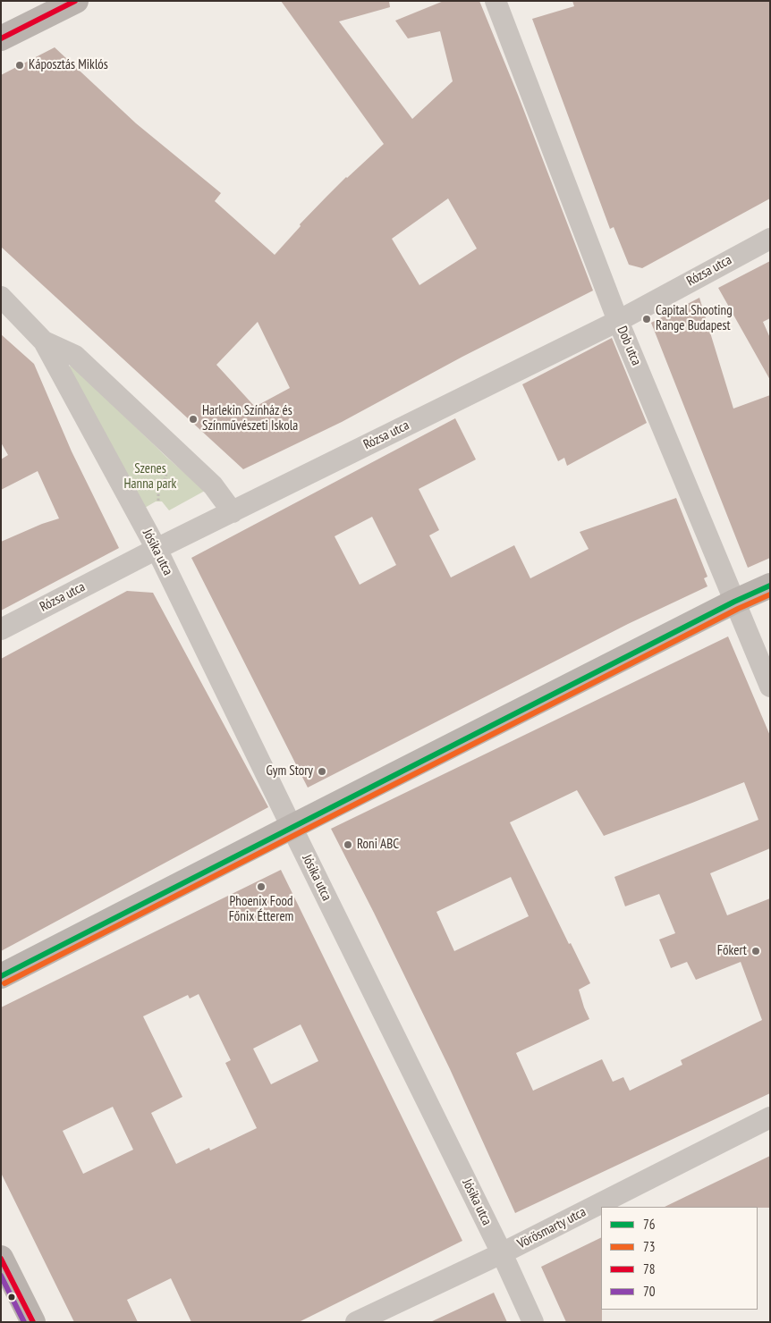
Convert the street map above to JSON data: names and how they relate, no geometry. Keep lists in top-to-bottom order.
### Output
{
  "streets": {
    "street": [
      "Rózsa utca",
      "Dob utca",
      "Jósika utca",
      "Vörösmarty utca"
    ]
  },
  "crossings": [
    ["Rózsa utca", "Dob utca"],
    ["Rózsa utca", "Jósika utca"],
    ["Jósika utca", "Vörösmarty utca"]
  ],
  "parks": ["Szenes Hanna park"],
  "places": [
    "Káposztás Miklós",
    "Capital Shooting Range Budapest",
    "Harlekin Színház és Színművészeti Iskola",
    "Gym Story",
    "Roni ABC",
    "Phoenix Food Főnix Étterem",
    "Főkert"
  ],
  "lines": [
    "transit line 78",
    "transit line 76",
    "transit line 73",
    "transit line 70"
  ],
  "legend": [
    "76",
    "73",
    "78",
    "70"
  ]
}
